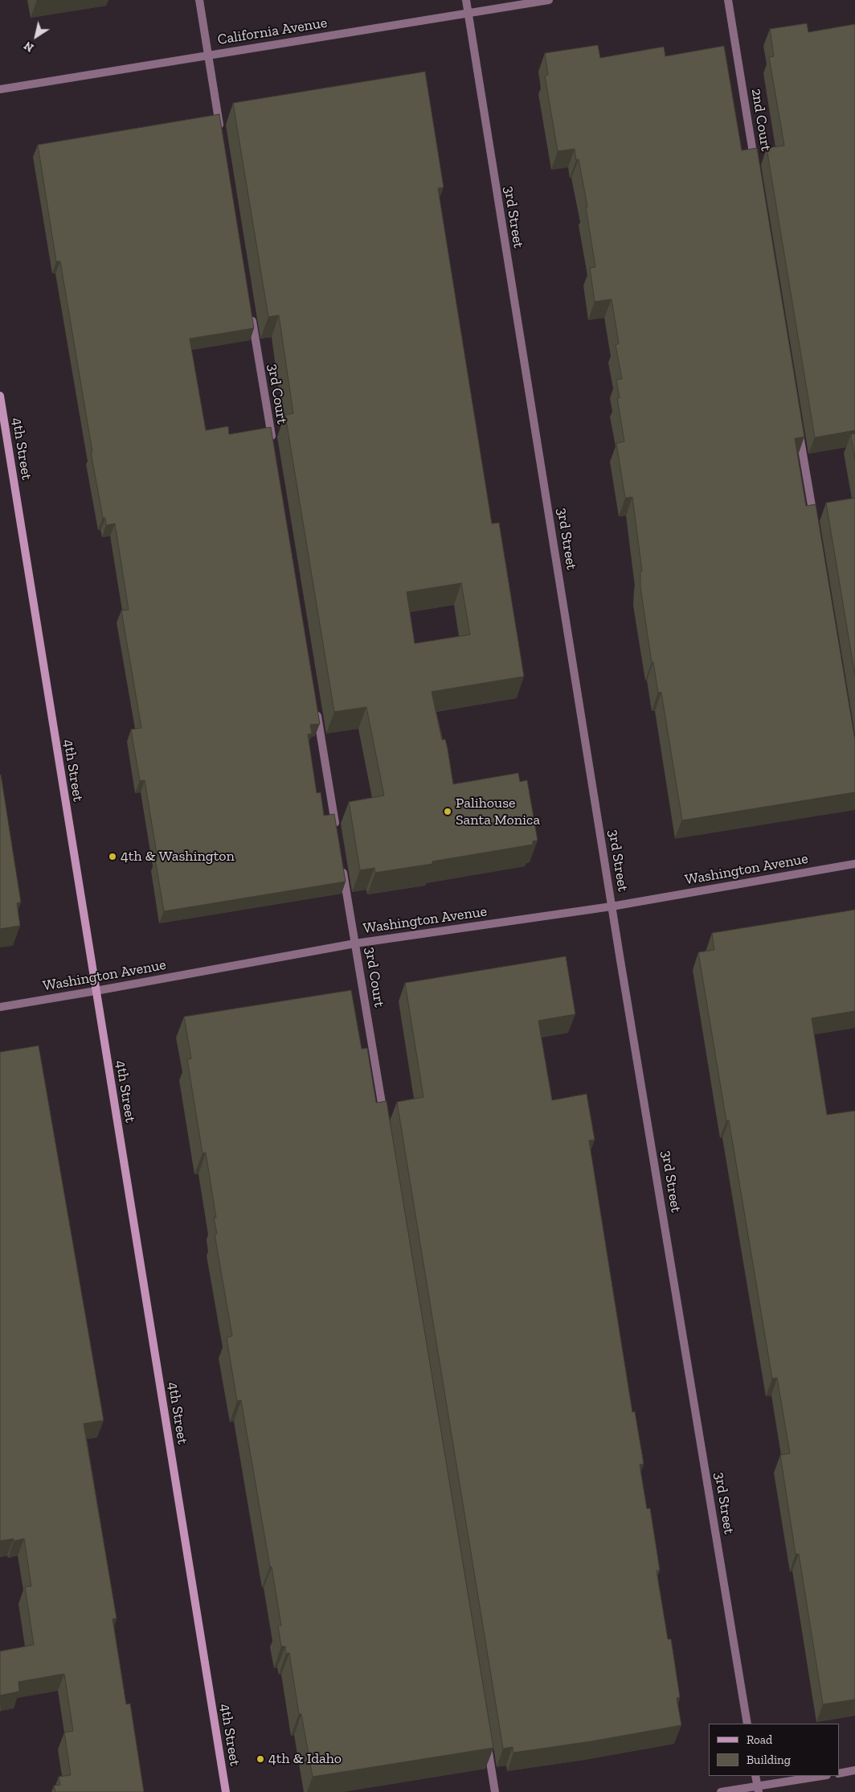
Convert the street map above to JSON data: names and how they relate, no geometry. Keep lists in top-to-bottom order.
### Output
{
  "streets": {
    "street": [
      "California Avenue",
      "2nd Court",
      "3rd Street",
      "3rd Court",
      "4th Street",
      "Washington Avenue"
    ]
  },
  "crossings": [
    ["California Avenue", "3rd Street"],
    ["3rd Street", "Washington Avenue"],
    ["3rd Court", "Washington Avenue"],
    ["4th Street", "Washington Avenue"]
  ],
  "places": ["Palihouse Santa Monica", "4th & Washington", "4th & Idaho"],
  "legend": ["Road", "Building"],
  "north": "bottom left"
}
